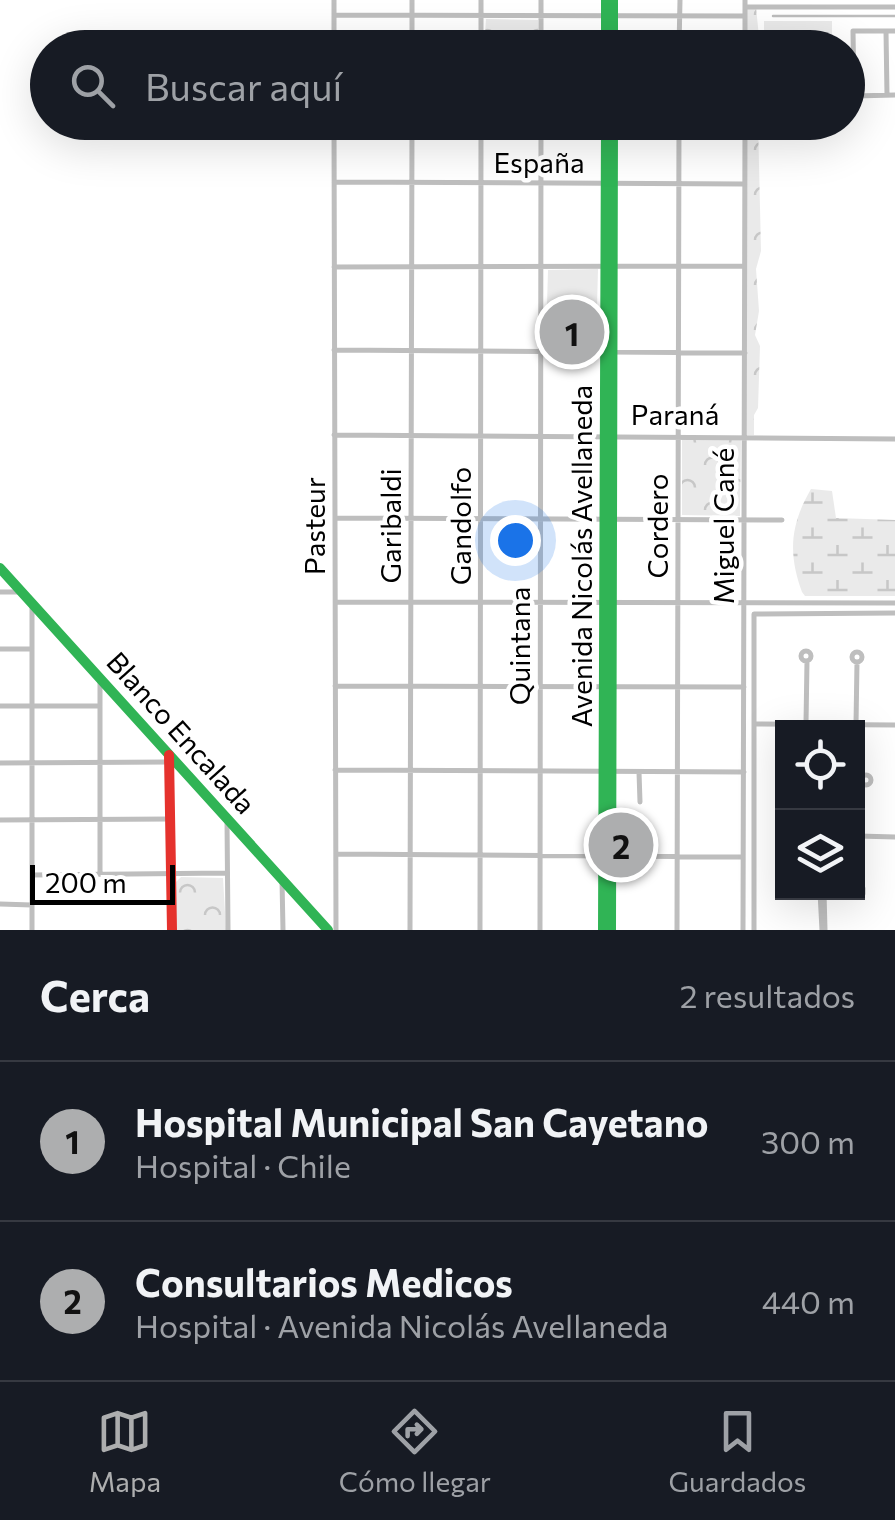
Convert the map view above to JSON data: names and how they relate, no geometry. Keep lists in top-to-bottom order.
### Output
{
  "streets": {
    "main road": ["Avenida Nicolás Avellaneda", "Blanco Encalada"],
    "street": [
      "España",
      "Paraná",
      "Pasteur",
      "Garibaldi",
      "Gandolfo",
      "Cordero",
      "Miguel Cané",
      "Quintana"
    ]
  },
  "crossings": [
    ["España", "Pasteur"],
    ["España", "Garibaldi"],
    ["España", "Gandolfo"],
    ["España", "Cordero"],
    ["España", "Miguel Cané"],
    ["España", "Avenida Nicolás Avellaneda"],
    ["España", "Quintana"],
    ["Paraná", "Pasteur"],
    ["Paraná", "Garibaldi"],
    ["Paraná", "Gandolfo"],
    ["Paraná", "Cordero"],
    ["Paraná", "Miguel Cané"],
    ["Paraná", "Avenida Nicolás Avellaneda"],
    ["Paraná", "Quintana"]
  ],
  "scale_bar": "200 m",
  "page": {
    "search": "Buscar aquí",
    "pins": ["1", "2"],
    "scale": "200 m",
    "heading": ["Cerca", "2 resultados"],
    "list": [
      {
        "mark": "1",
        "name": "Hospital Municipal San Cayetano",
        "note": "Hospital · Chile",
        "value": "300 m"
      },
      {
        "mark": "2",
        "name": "Consultarios Medicos",
        "note": "Hospital · Avenida Nicolás Avellaneda",
        "value": "440 m"
      }
    ],
    "nav": ["Mapa", "Cómo llegar", "Guardados"]
  }
}
